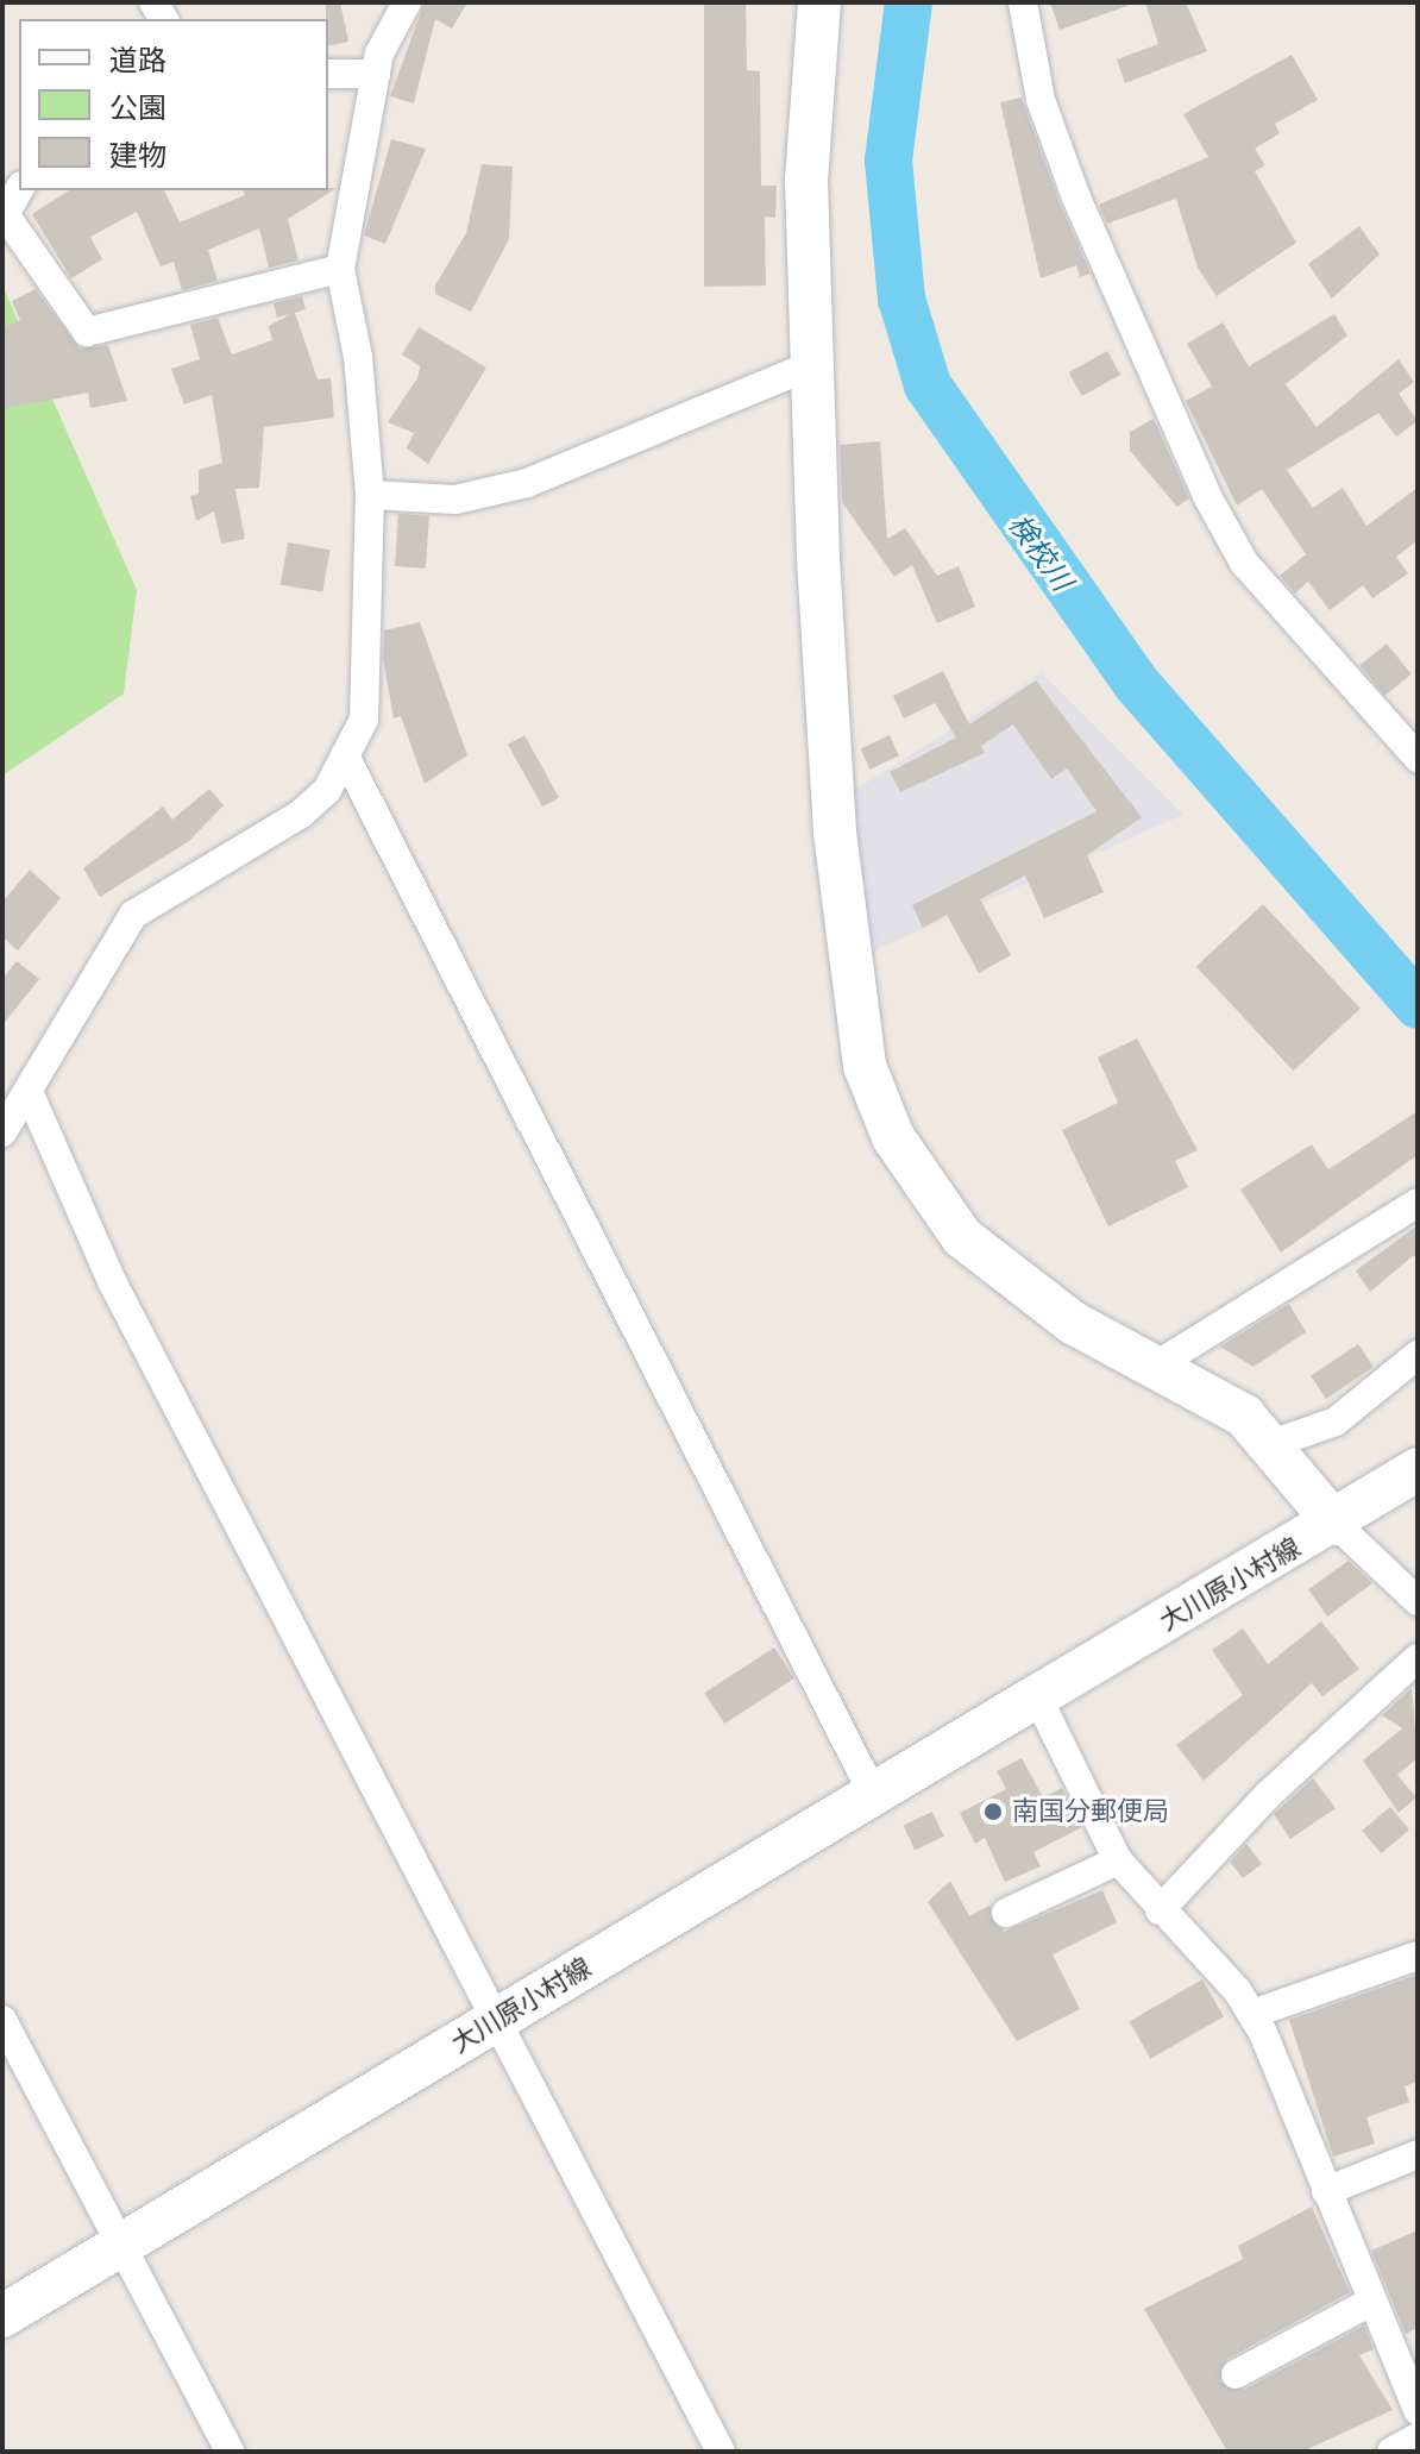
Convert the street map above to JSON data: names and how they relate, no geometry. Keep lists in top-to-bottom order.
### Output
{
  "streets": {
    "street": ["大川原小村線"]
  },
  "water": ["検校川"],
  "places": ["南国分郵便局"],
  "legend": ["道路", "公園", "建物"]
}
